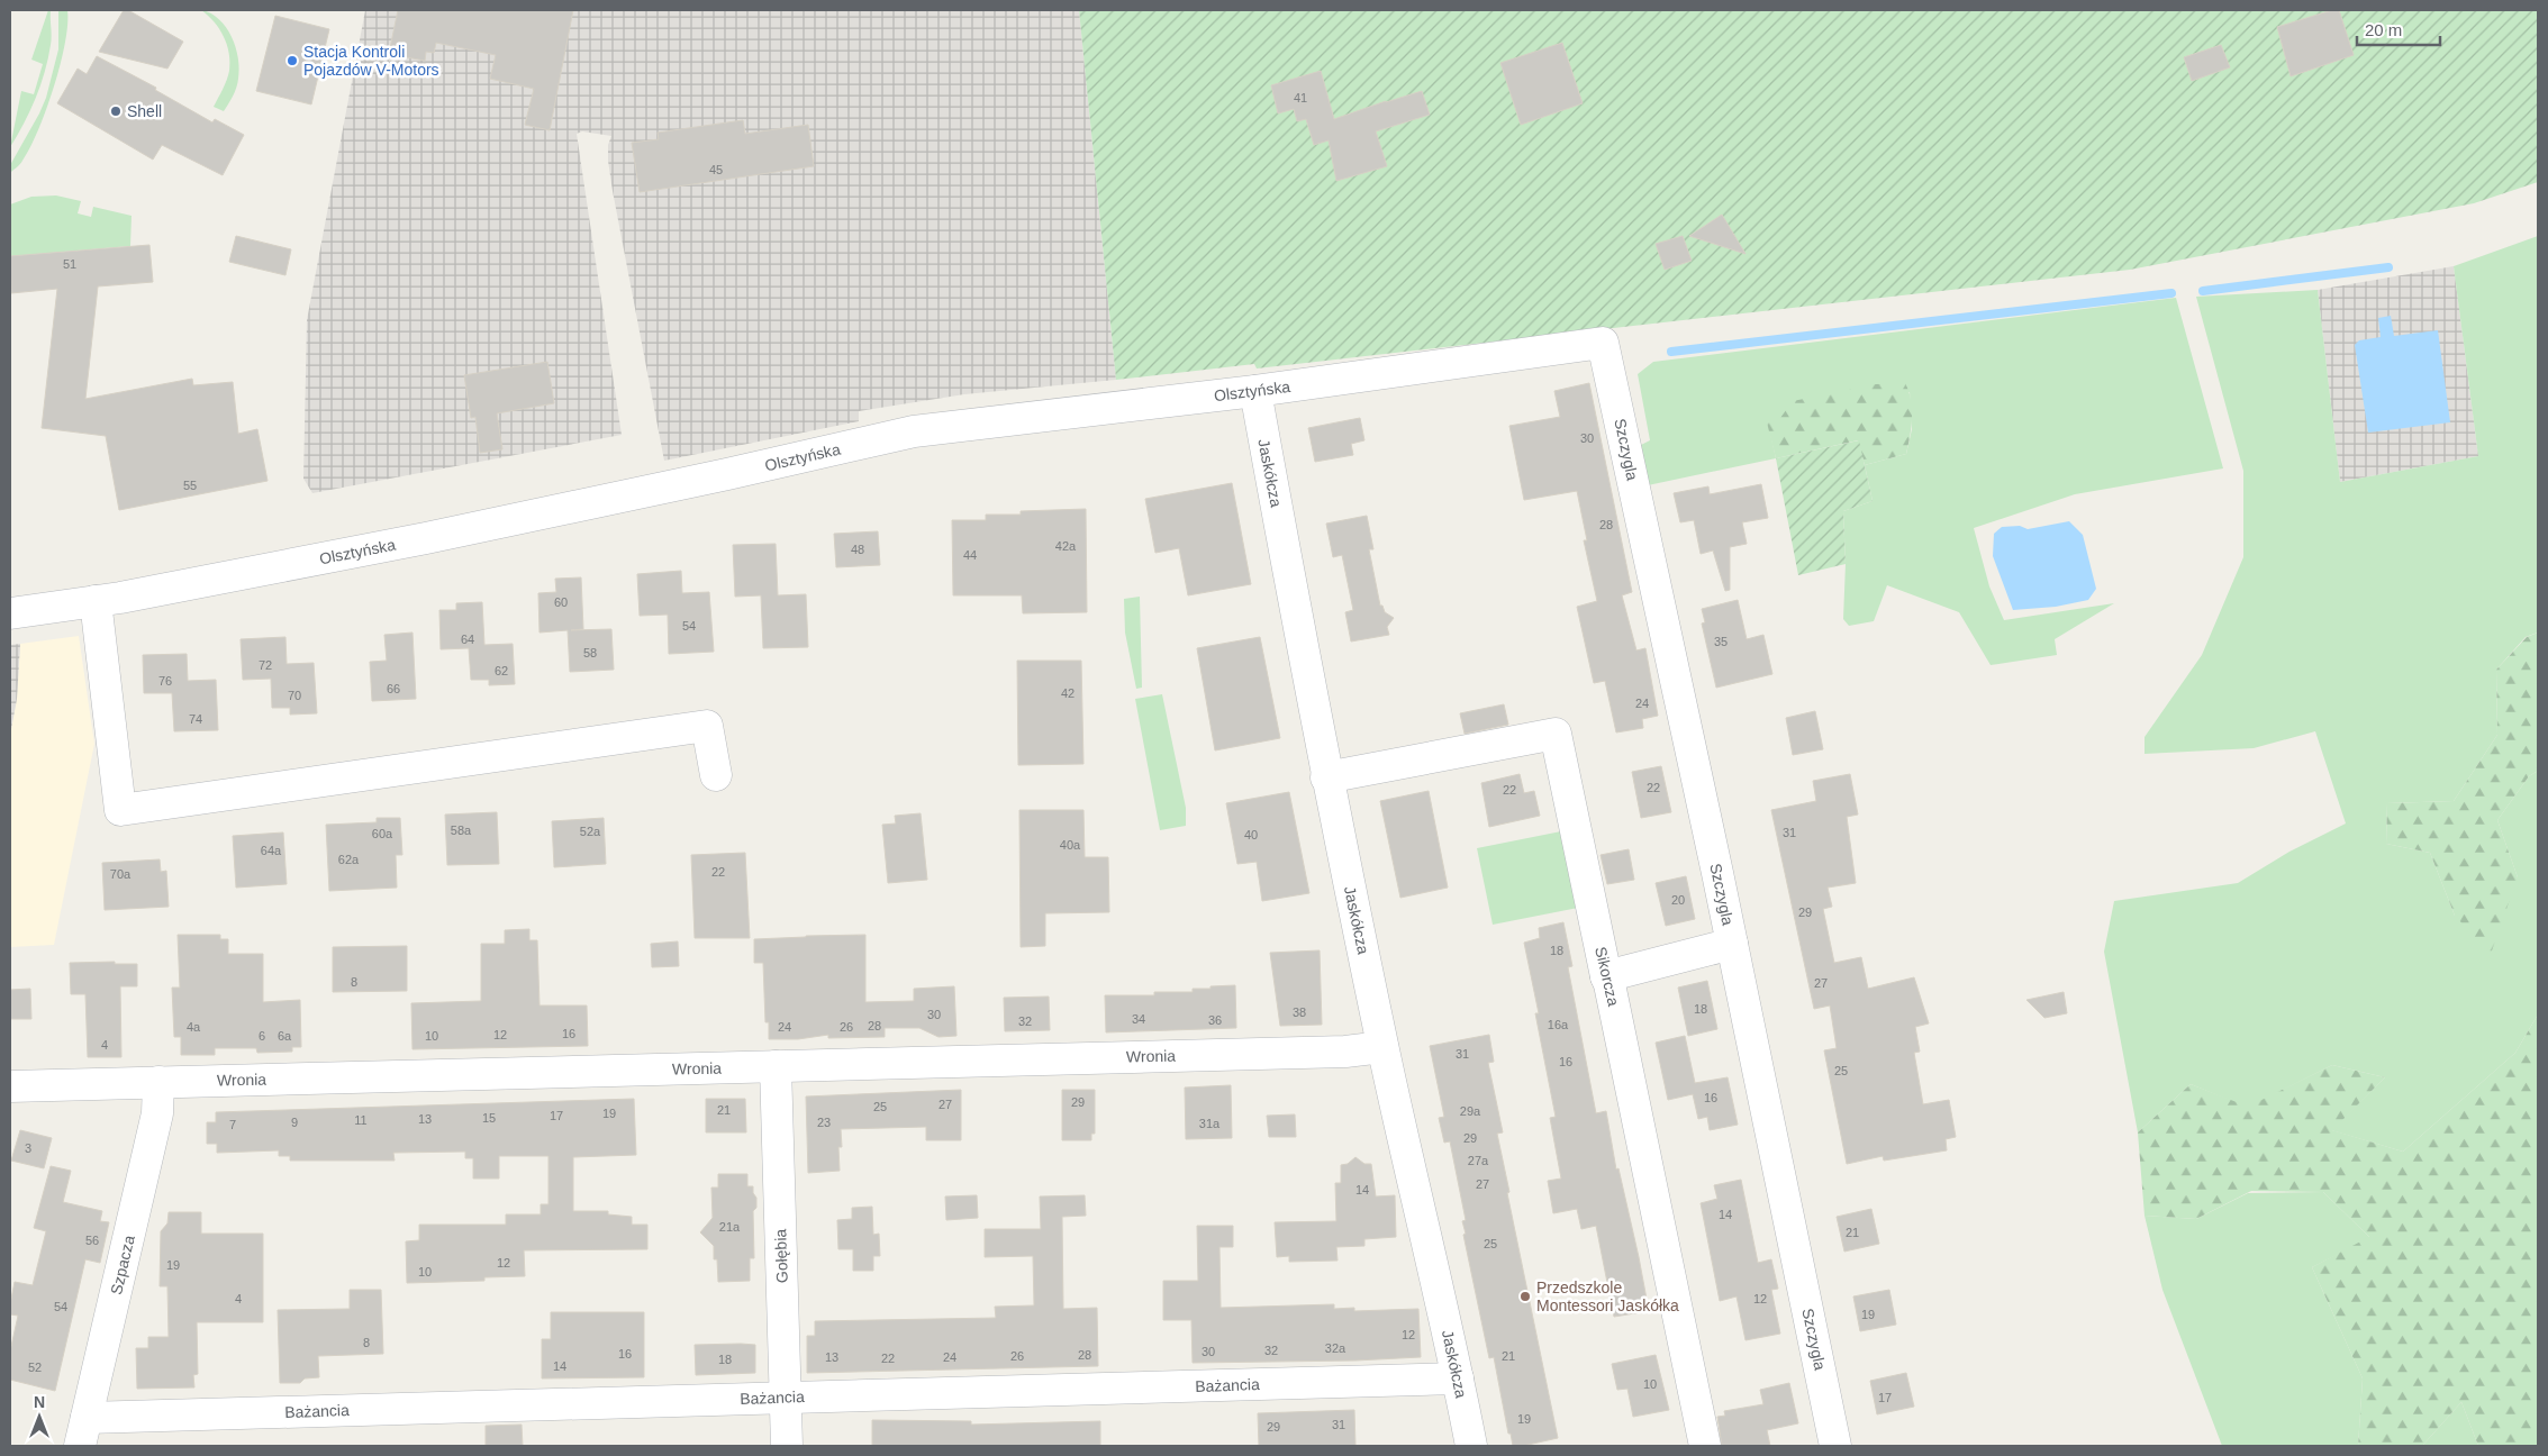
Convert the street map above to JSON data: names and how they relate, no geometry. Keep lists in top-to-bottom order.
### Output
{
  "streets": {
    "street": [
      "Olsztyńska",
      "Szczygla",
      "Jaskółcza",
      "Sikorcza",
      "Wronia",
      "Gołębia",
      "Szpacza",
      "Bażancia"
    ]
  },
  "crossings": [
    ["Olsztyńska", "Szczygla"],
    ["Olsztyńska", "Jaskółcza"],
    ["Jaskółcza", "Sikorcza"],
    ["Jaskółcza", "Wronia"],
    ["Jaskółcza", "Bażancia"],
    ["Wronia", "Gołębia"],
    ["Wronia", "Szpacza"],
    ["Gołębia", "Bażancia"],
    ["Szpacza", "Bażancia"]
  ],
  "places": ["Stacja Kontroli Pojazdów V-Motors", "Shell", "Przedszkole Montessori Jaskółka"],
  "house_numbers": [
    "41",
    "45",
    "51",
    "30",
    "55",
    "28",
    "42a",
    "48",
    "44",
    "60",
    "54",
    "64",
    "35",
    "58",
    "72",
    "62",
    "76",
    "66",
    "42",
    "70",
    "24",
    "74",
    "22",
    "22",
    "58a",
    "52a",
    "31",
    "60a",
    "40",
    "40a",
    "64a",
    "62a",
    "22",
    "70a",
    "20",
    "29",
    "18",
    "8",
    "27",
    "18",
    "38",
    "30",
    "34",
    "36",
    "32",
    "16a",
    "28",
    "4a",
    "24",
    "26",
    "16",
    "12",
    "6",
    "6a",
    "10",
    "4",
    "31",
    "16",
    "25",
    "16",
    "29",
    "27",
    "25",
    "21",
    "29a",
    "19",
    "17",
    "15",
    "13",
    "11",
    "9",
    "23",
    "31a",
    "7",
    "29",
    "3",
    "27a",
    "27",
    "14",
    "14",
    "21a",
    "21",
    "56",
    "25",
    "12",
    "19",
    "10",
    "4",
    "12",
    "54",
    "19",
    "12",
    "8",
    "32a",
    "32",
    "30",
    "16",
    "28",
    "26",
    "21",
    "13",
    "24",
    "22",
    "18",
    "14",
    "52",
    "10",
    "17",
    "19",
    "31",
    "29"
  ],
  "scale_bar": "20 m",
  "north": "top"
}
